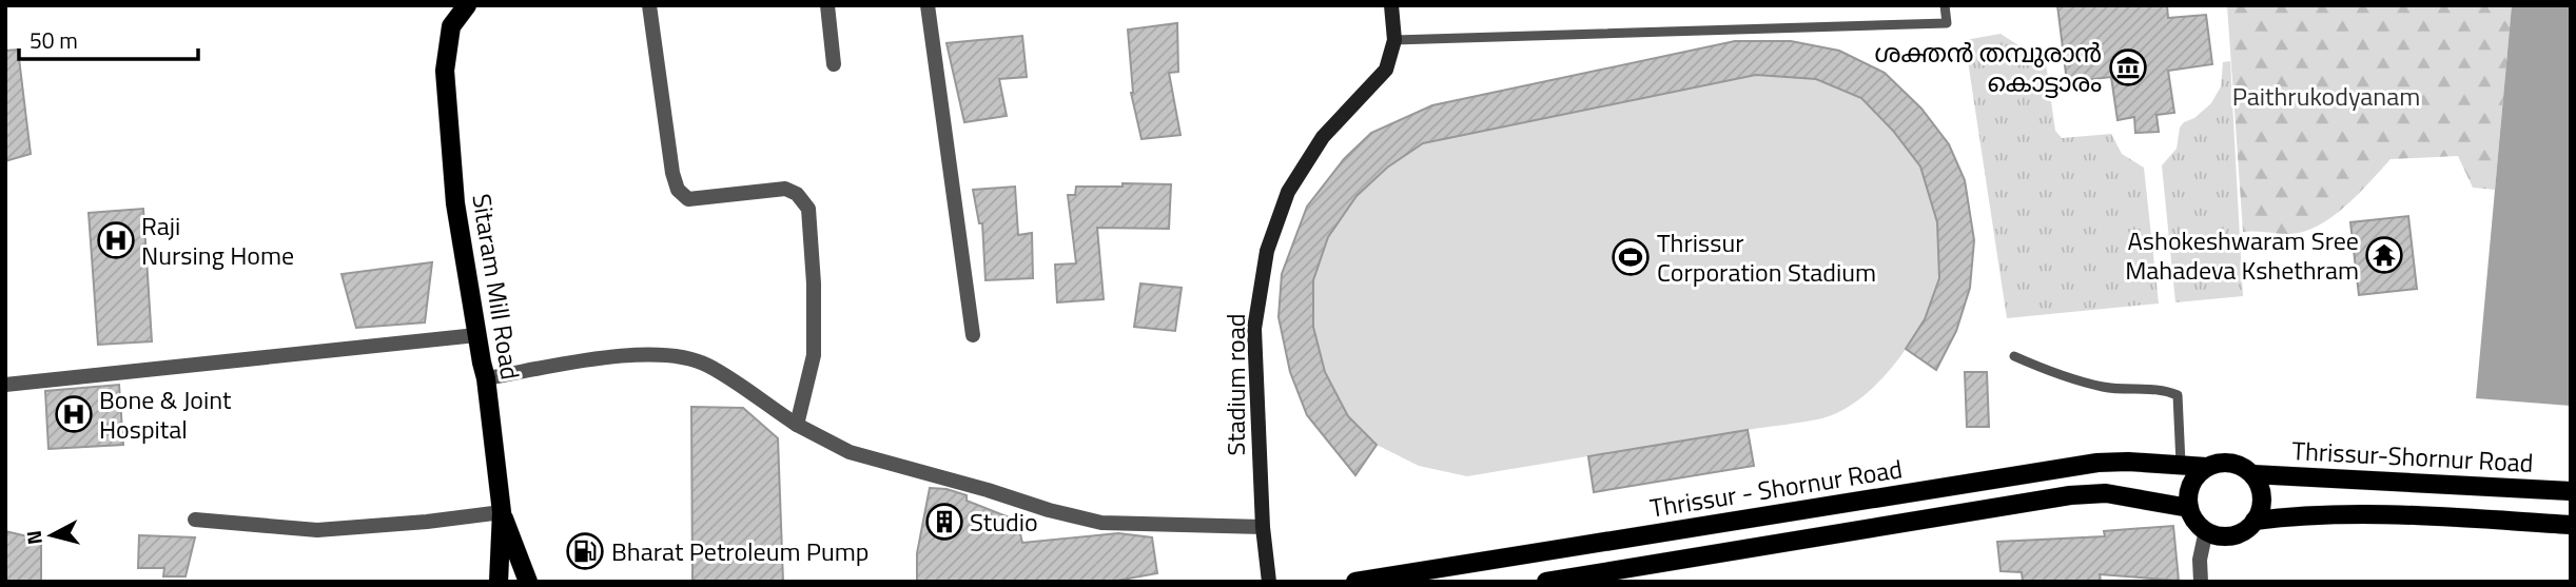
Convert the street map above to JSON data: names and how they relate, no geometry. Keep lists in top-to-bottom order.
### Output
{
  "streets": {
    "main road": [
      "Sitaram Mill Road",
      "Stadium road",
      "Thrissur-Shornur Road",
      "Thrissur - Shornur Road"
    ]
  },
  "crossings": [
    ["Thrissur-Shornur Road", "Thrissur - Shornur Road"]
  ],
  "parks": ["Paithrukodyanam"],
  "places": {
    "museum": ["ശക്തൻ തമ്പുരാൻ കൊട്ടാരം"],
    "hospital": ["Raji Nursing Home", "Bone & Joint Hospital"],
    "temple": ["Ashokeshwaram Sree Mahadeva Kshethram"],
    "sports": ["Thrissur Corporation Stadium"],
    "building": ["Studio"],
    "fuel station": ["Bharat Petroleum Pump"]
  },
  "scale_bar": "50 m",
  "north": "left"
}
